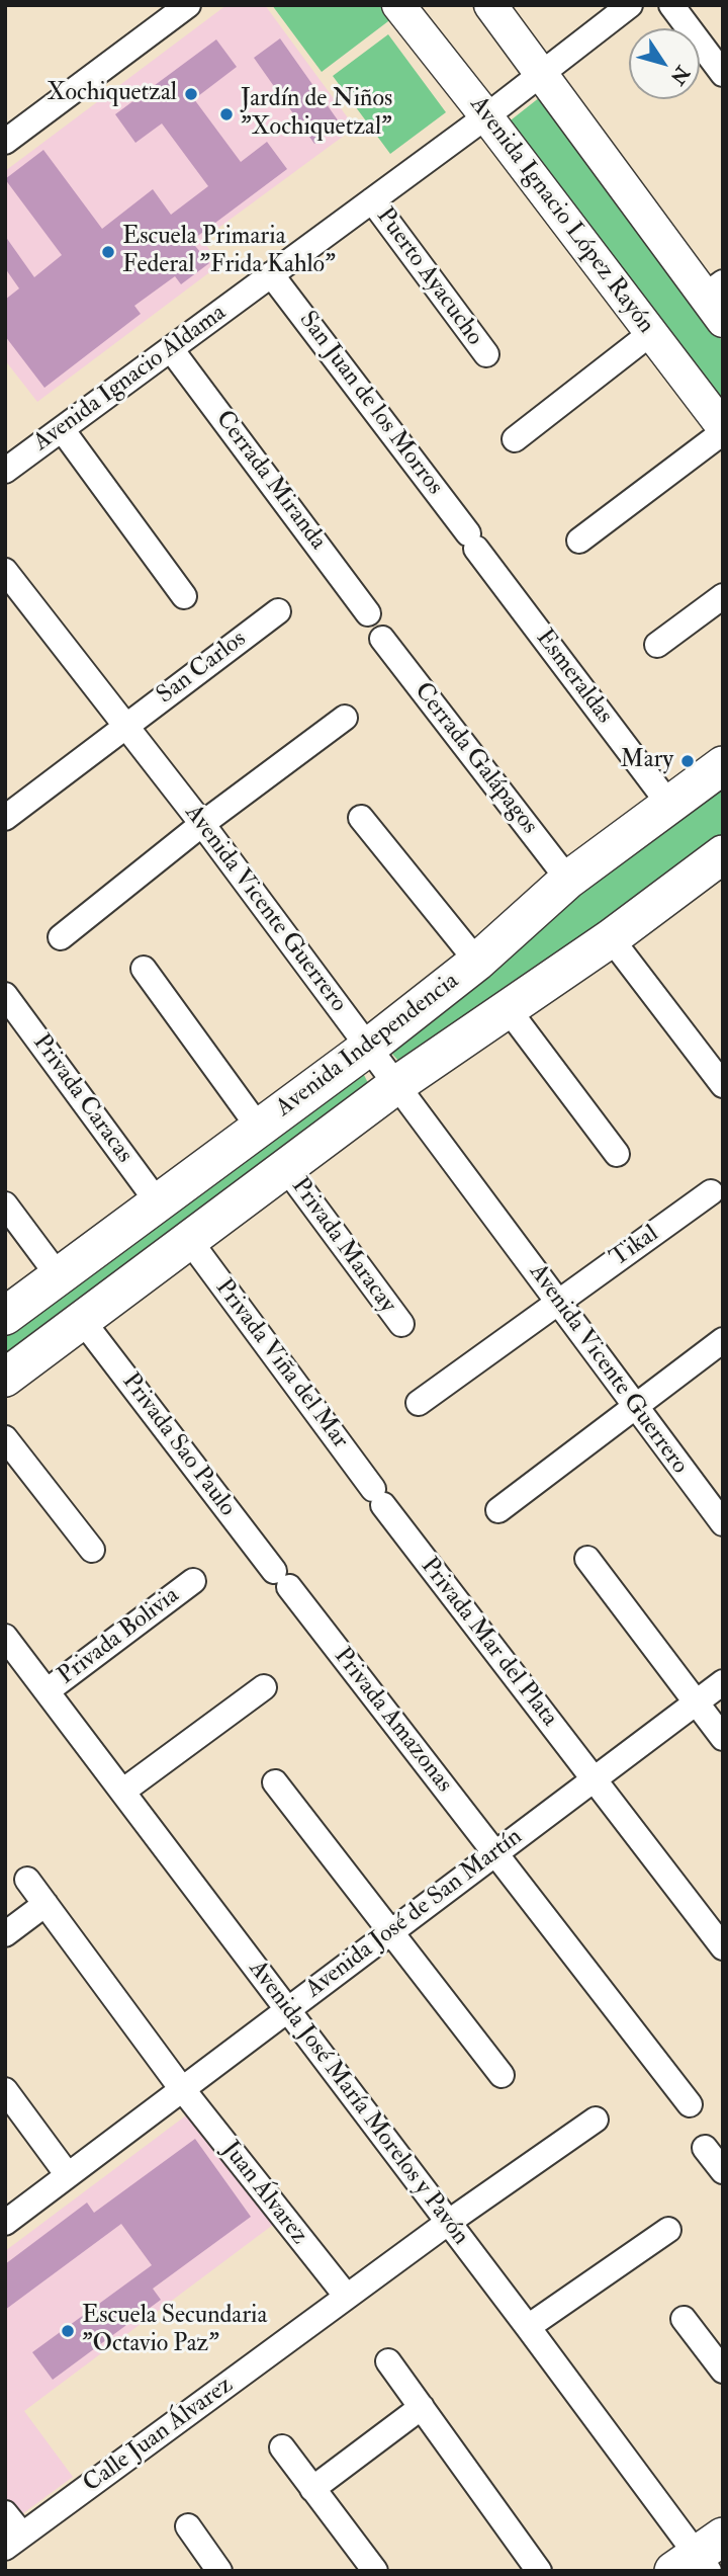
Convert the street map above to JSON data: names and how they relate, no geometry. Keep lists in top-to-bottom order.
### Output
{
  "streets": {
    "main road": ["Avenida Independencia"],
    "street": [
      "Avenida Ignacio López Rayón",
      "Puerto Ayacucho",
      "Avenida Ignacio Aldama",
      "San Juan de los Morros",
      "Cerrada Miranda",
      "San Carlos",
      "Esmeraldas",
      "Cerrada Galápagos",
      "Avenida Vicente Guerrero",
      "Privada Caracas",
      "Privada Maracay",
      "Tikal",
      "Privada Viña del Mar",
      "Privada Sao Paulo",
      "Privada Bolivia",
      "Privada Mar del Plata",
      "Privada Amazonas",
      "Avenida José de San Martín",
      "Avenida José María Morelos y Pavón",
      "Juan Álvarez",
      "Calle Juan Álvarez"
    ]
  },
  "crossings": [
    ["Avenida Ignacio López Rayón", "Avenida Ignacio Aldama"],
    ["Puerto Ayacucho", "Avenida Ignacio Aldama"],
    ["Avenida Ignacio Aldama", "San Juan de los Morros"],
    ["Avenida Ignacio Aldama", "Cerrada Miranda"],
    ["San Juan de los Morros", "Esmeraldas"],
    ["San Carlos", "Avenida Vicente Guerrero"],
    ["Esmeraldas", "Avenida Independencia"],
    ["Cerrada Galápagos", "Avenida Independencia"],
    ["Avenida Vicente Guerrero", "Avenida Independencia"],
    ["Avenida Vicente Guerrero", "Tikal"],
    ["Avenida Independencia", "Privada Caracas"],
    ["Avenida Independencia", "Privada Maracay"],
    ["Avenida Independencia", "Privada Viña del Mar"],
    ["Avenida Independencia", "Privada Sao Paulo"],
    ["Privada Viña del Mar", "Privada Mar del Plata"],
    ["Privada Sao Paulo", "Privada Amazonas"],
    ["Privada Bolivia", "Avenida José María Morelos y Pavón"],
    ["Privada Mar del Plata", "Avenida José de San Martín"],
    ["Privada Amazonas", "Avenida José de San Martín"],
    ["Avenida José de San Martín", "Avenida José María Morelos y Pavón"],
    ["Avenida José de San Martín", "Juan Álvarez"],
    ["Avenida José María Morelos y Pavón", "Calle Juan Álvarez"],
    ["Juan Álvarez", "Calle Juan Álvarez"]
  ],
  "places": [
    "Xochiquetzal",
    "Jardín de Niños \"Xochiquetzal\"",
    "Escuela Primaria Federal \"Frida Kahlo\"",
    "Mary",
    "Escuela Secundaria \"Octavio Paz\""
  ],
  "north": "bottom right"
}
